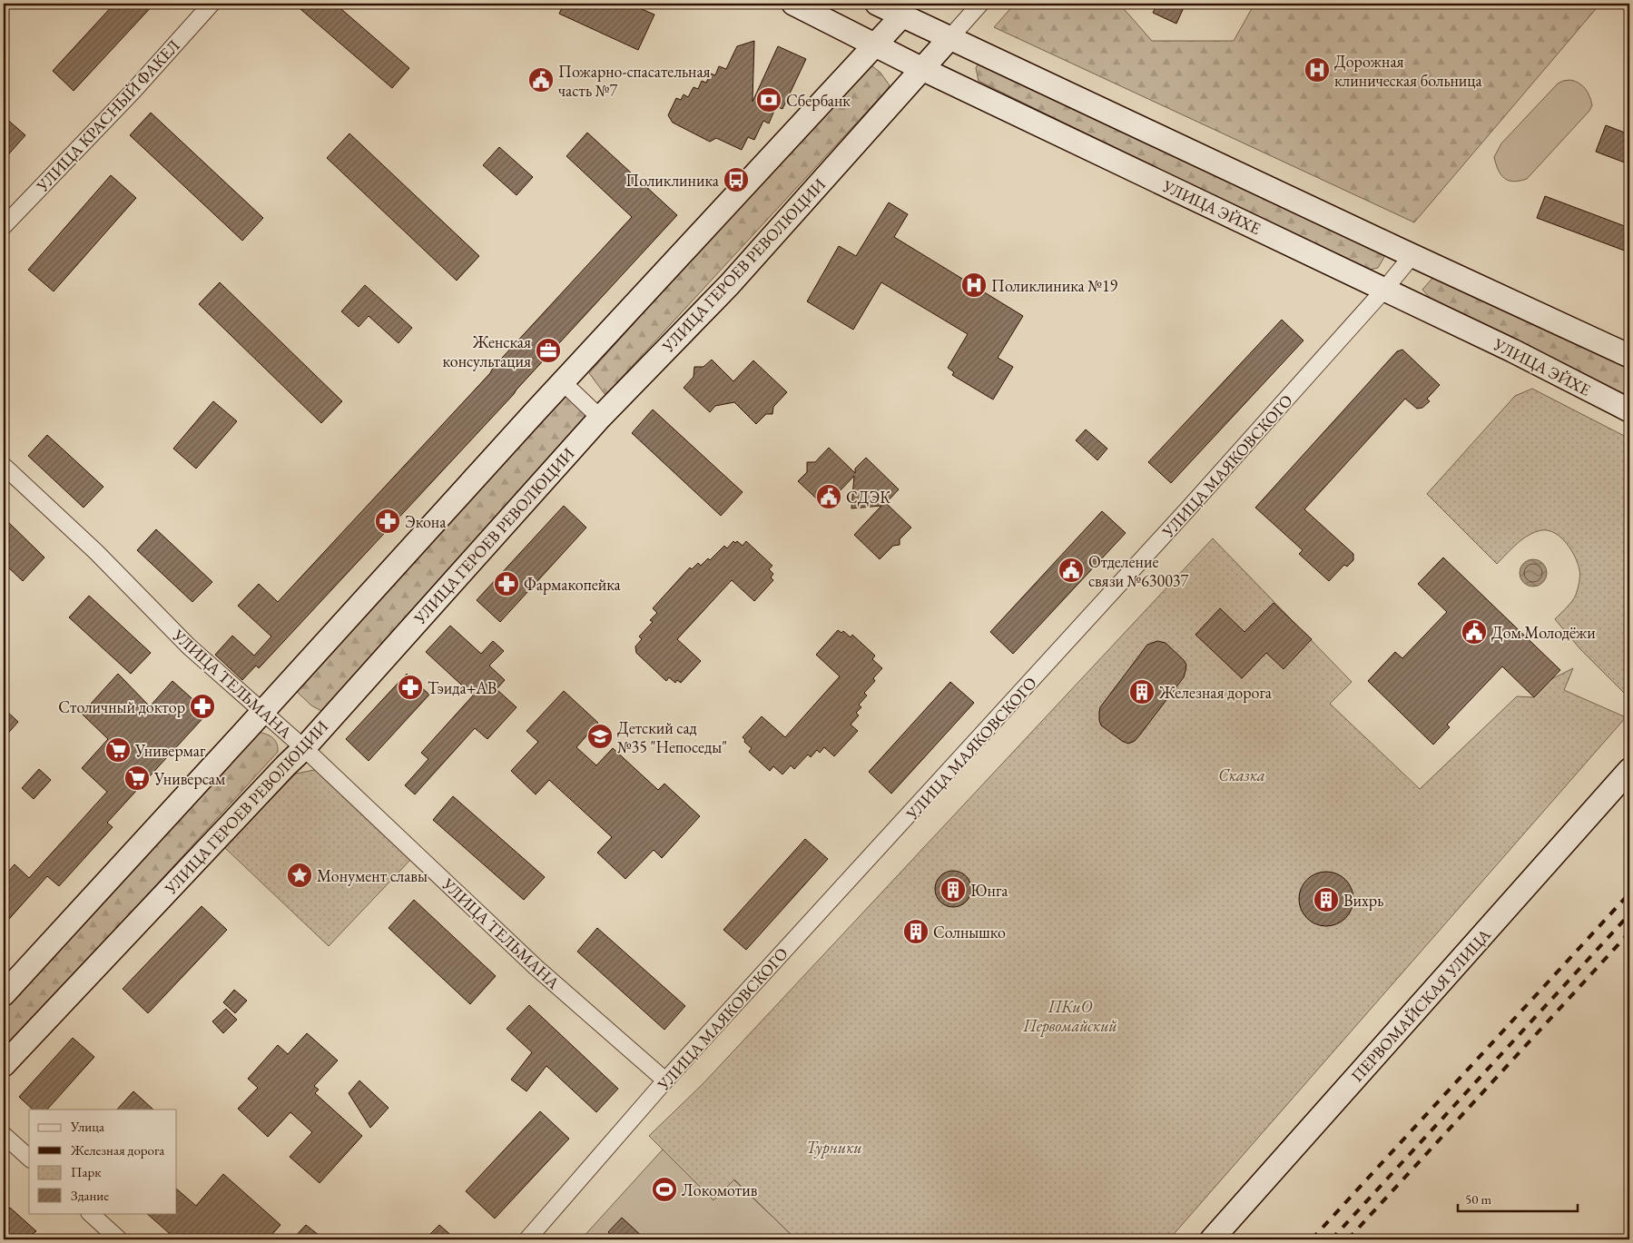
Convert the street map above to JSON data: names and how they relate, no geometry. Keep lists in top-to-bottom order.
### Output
{
  "streets": {
    "street": [
      "УЛИЦА КРАСНЫЙ ФАКЕЛ",
      "УЛИЦА ЭЙХЕ",
      "УЛИЦА ГЕРОЕВ РЕВОЛЮЦИИ",
      "УЛИЦА МАЯКОВСКОГО",
      "УЛИЦА ТЕЛЬМАНА",
      "ПЕРВОМАЙСКАЯ УЛИЦА"
    ]
  },
  "crossings": [
    ["УЛИЦА ЭЙХЕ", "УЛИЦА ГЕРОЕВ РЕВОЛЮЦИИ"],
    ["УЛИЦА ЭЙХЕ", "УЛИЦА МАЯКОВСКОГО"],
    ["УЛИЦА ГЕРОЕВ РЕВОЛЮЦИИ", "УЛИЦА ТЕЛЬМАНА"],
    ["УЛИЦА МАЯКОВСКОГО", "УЛИЦА ТЕЛЬМАНА"]
  ],
  "parks": ["Сказка", "ПКиО Первомайский", "Турники"],
  "places": {
    "hospital": ["Дорожная клиническая больница", "Поликлиника №19"],
    "public building": [
      "Пожарно-спасательная часть №7",
      "СДЭК",
      "Отделение связи №630037",
      "Дом Молодёжи"
    ],
    "bank": ["Сбербанк"],
    "bus stop": ["Поликлиника"],
    "office": ["Женская консультация"],
    "pharmacy": [
      "Экона",
      "Фармакопейка",
      "Тэида+АВ",
      "Столичный доктор"
    ],
    "building": [
      "Железная дорога",
      "Юнга",
      "Вихрь",
      "Солнышко"
    ],
    "school or university": ["Детский сад №35 \"Непоседы\""],
    "supermarket": ["Универмаг", "Универсам"],
    "place": ["Монумент славы"],
    "sports": ["Локомотив"]
  },
  "legend": [
    "Улица",
    "Железная дорога",
    "Парк",
    "Здание"
  ],
  "scale_bar": "50 m"
}
